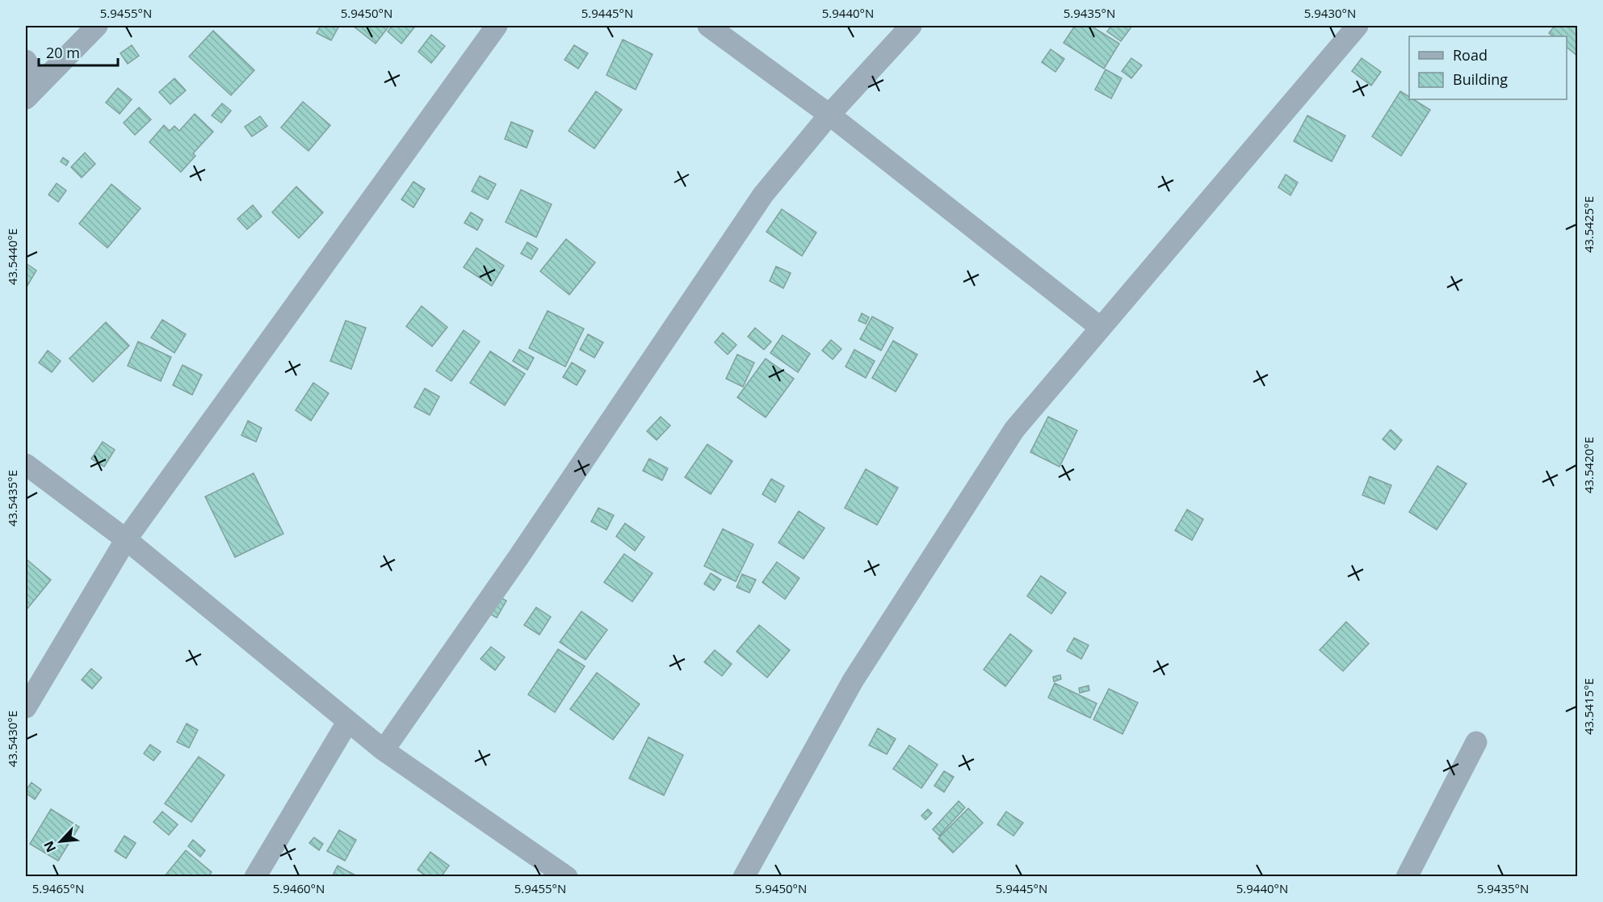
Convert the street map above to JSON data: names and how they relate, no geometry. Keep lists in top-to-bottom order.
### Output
{
  "legend": ["Road", "Building"],
  "scale_bar": "20 m",
  "north": "bottom left",
  "coordinates": [
    "5.9455°N",
    "5.9450°N",
    "5.9445°N",
    "5.9440°N",
    "5.9435°N",
    "5.9430°N",
    "43.5425°E",
    "43.5440°E",
    "43.5420°E",
    "43.5435°E",
    "43.5415°E",
    "43.5430°E",
    "5.9465°N",
    "5.9460°N"
  ]
}
